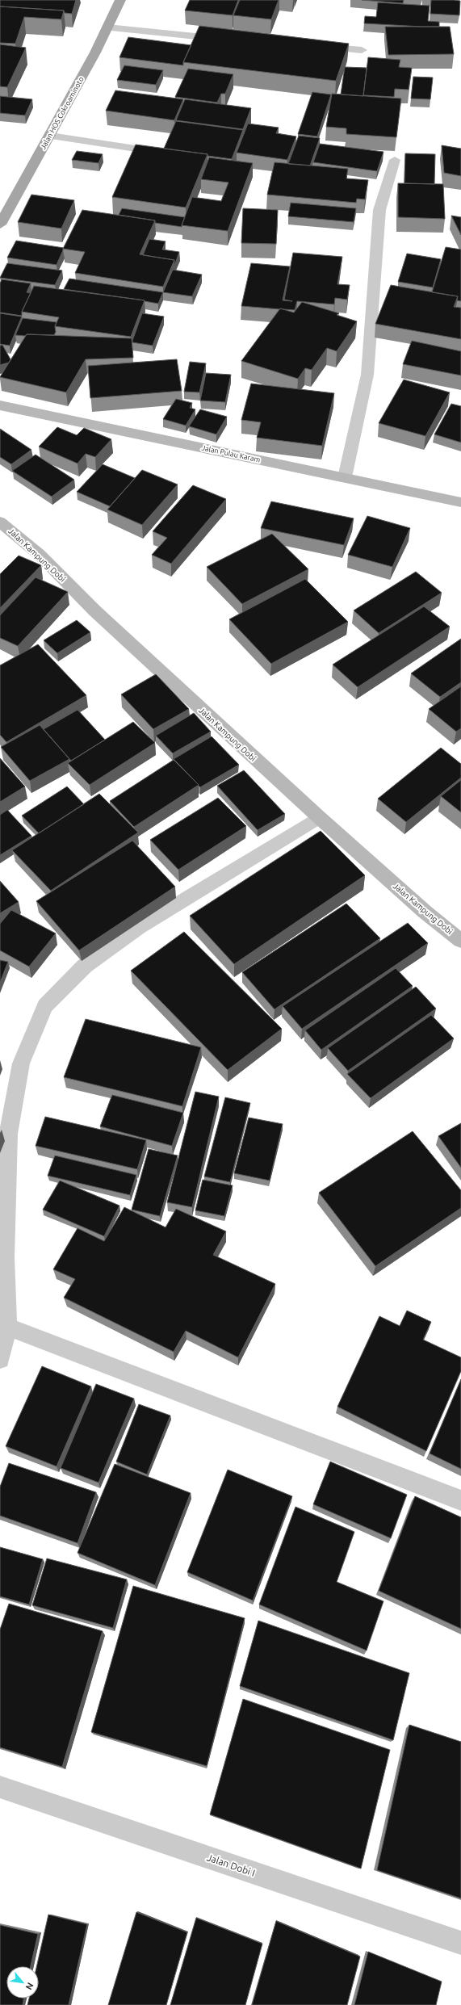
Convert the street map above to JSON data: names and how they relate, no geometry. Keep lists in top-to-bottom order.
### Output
{
  "streets": {
    "main road": ["Jalan HOS Cokroaminoto"],
    "street": ["Jalan Pulau Karam", "Jalan Kampung Dobi", "Jalan Dobi I"]
  },
  "north": "bottom right"
}
